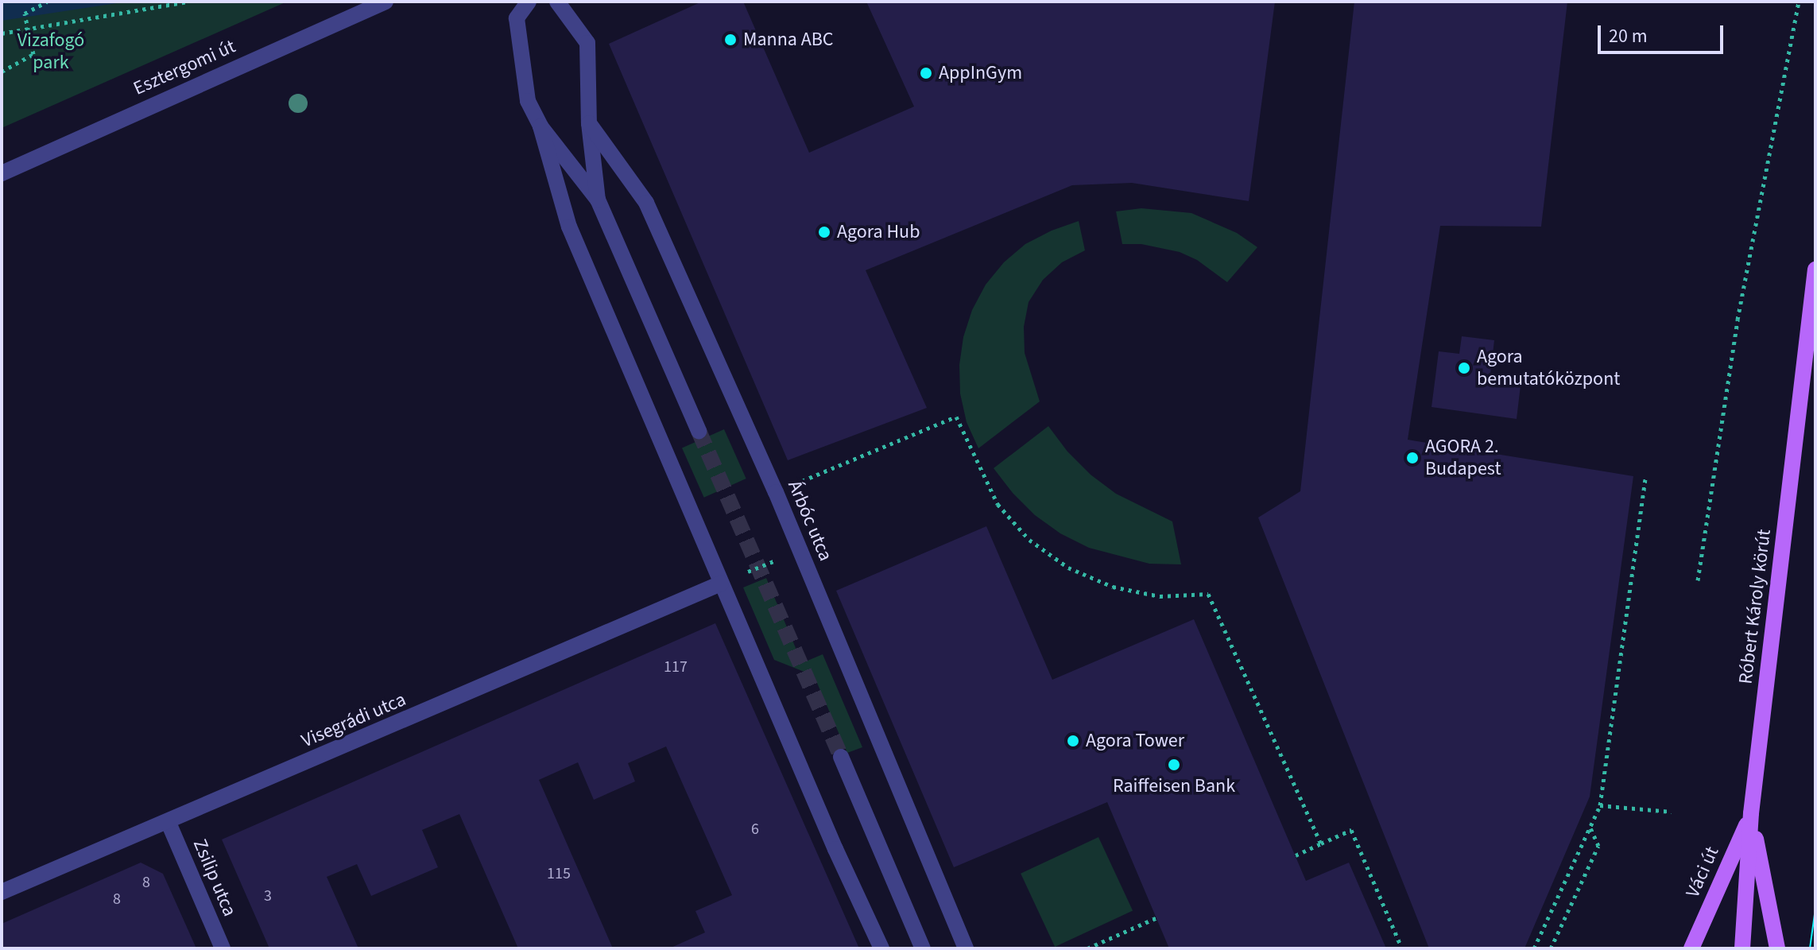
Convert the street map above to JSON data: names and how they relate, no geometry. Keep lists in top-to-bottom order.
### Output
{
  "streets": {
    "main road": ["Róbert Károly körút", "Váci út"],
    "street": [
      "Esztergomi út",
      "Árbóc utca",
      "Visegrádi utca",
      "Zsilip utca"
    ]
  },
  "crossings": [
    ["Róbert Károly körút", "Váci út"],
    ["Visegrádi utca", "Zsilip utca"]
  ],
  "parks": ["Vizafogó park"],
  "places": [
    "Manna ABC",
    "AppInGym",
    "Agora Hub",
    "Agora bemutatóközpont",
    "AGORA 2. Budapest",
    "Agora Tower",
    "Raiffeisen Bank"
  ],
  "house_numbers": [
    "117",
    "6",
    "115",
    "8",
    "3",
    "8"
  ],
  "scale_bar": "20 m"
}
